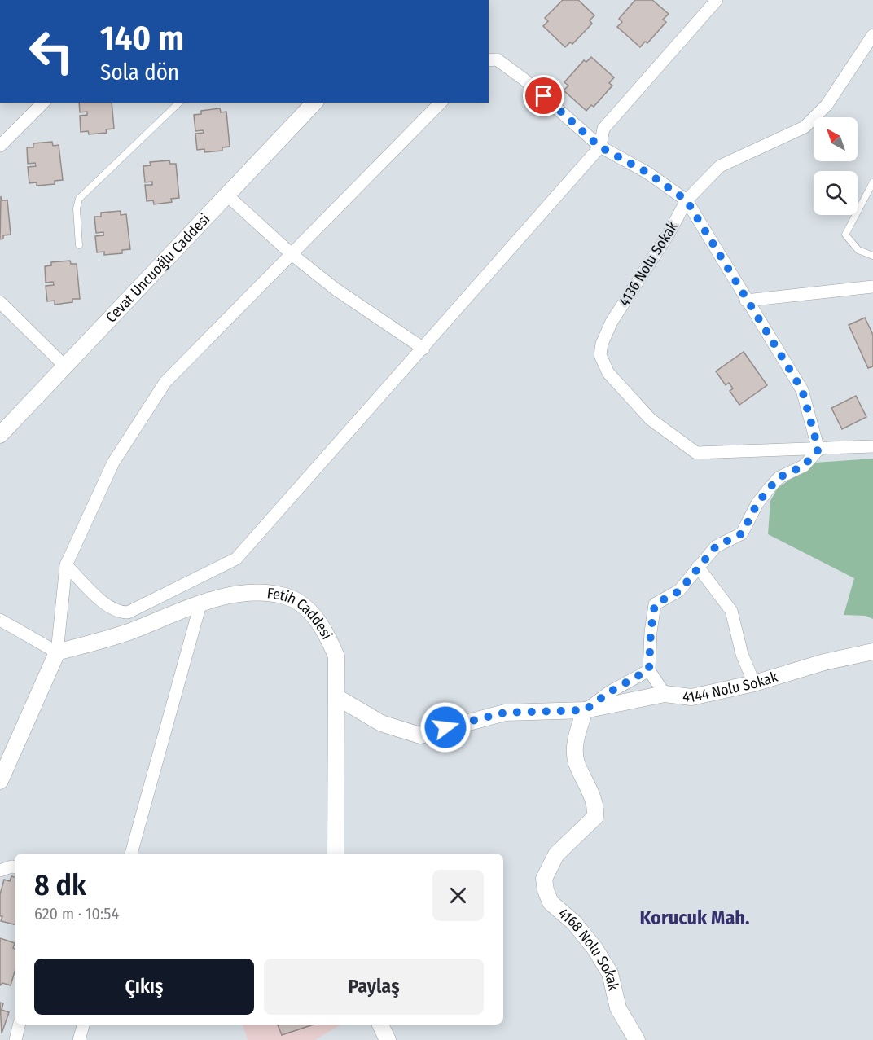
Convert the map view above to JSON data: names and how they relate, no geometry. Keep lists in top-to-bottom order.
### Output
{
  "streets": {
    "street": [
      "4136 Nolu Sokak",
      "Cevat Uncuoğlu Caddesi",
      "Fetih Caddesi",
      "4144 Nolu Sokak",
      "4168 Nolu Sokak"
    ]
  },
  "crossings": [
    ["Fetih Caddesi", "4144 Nolu Sokak"],
    ["4144 Nolu Sokak", "4168 Nolu Sokak"]
  ],
  "districts": ["Korucuk Mah."],
  "north": "top left",
  "page": {
    "turn": ["140 m", "Sola dön"],
    "heading": ["8 dk", "620 m · 10:54"],
    "buttons": ["Çıkış", "Paylaş"]
  }
}
